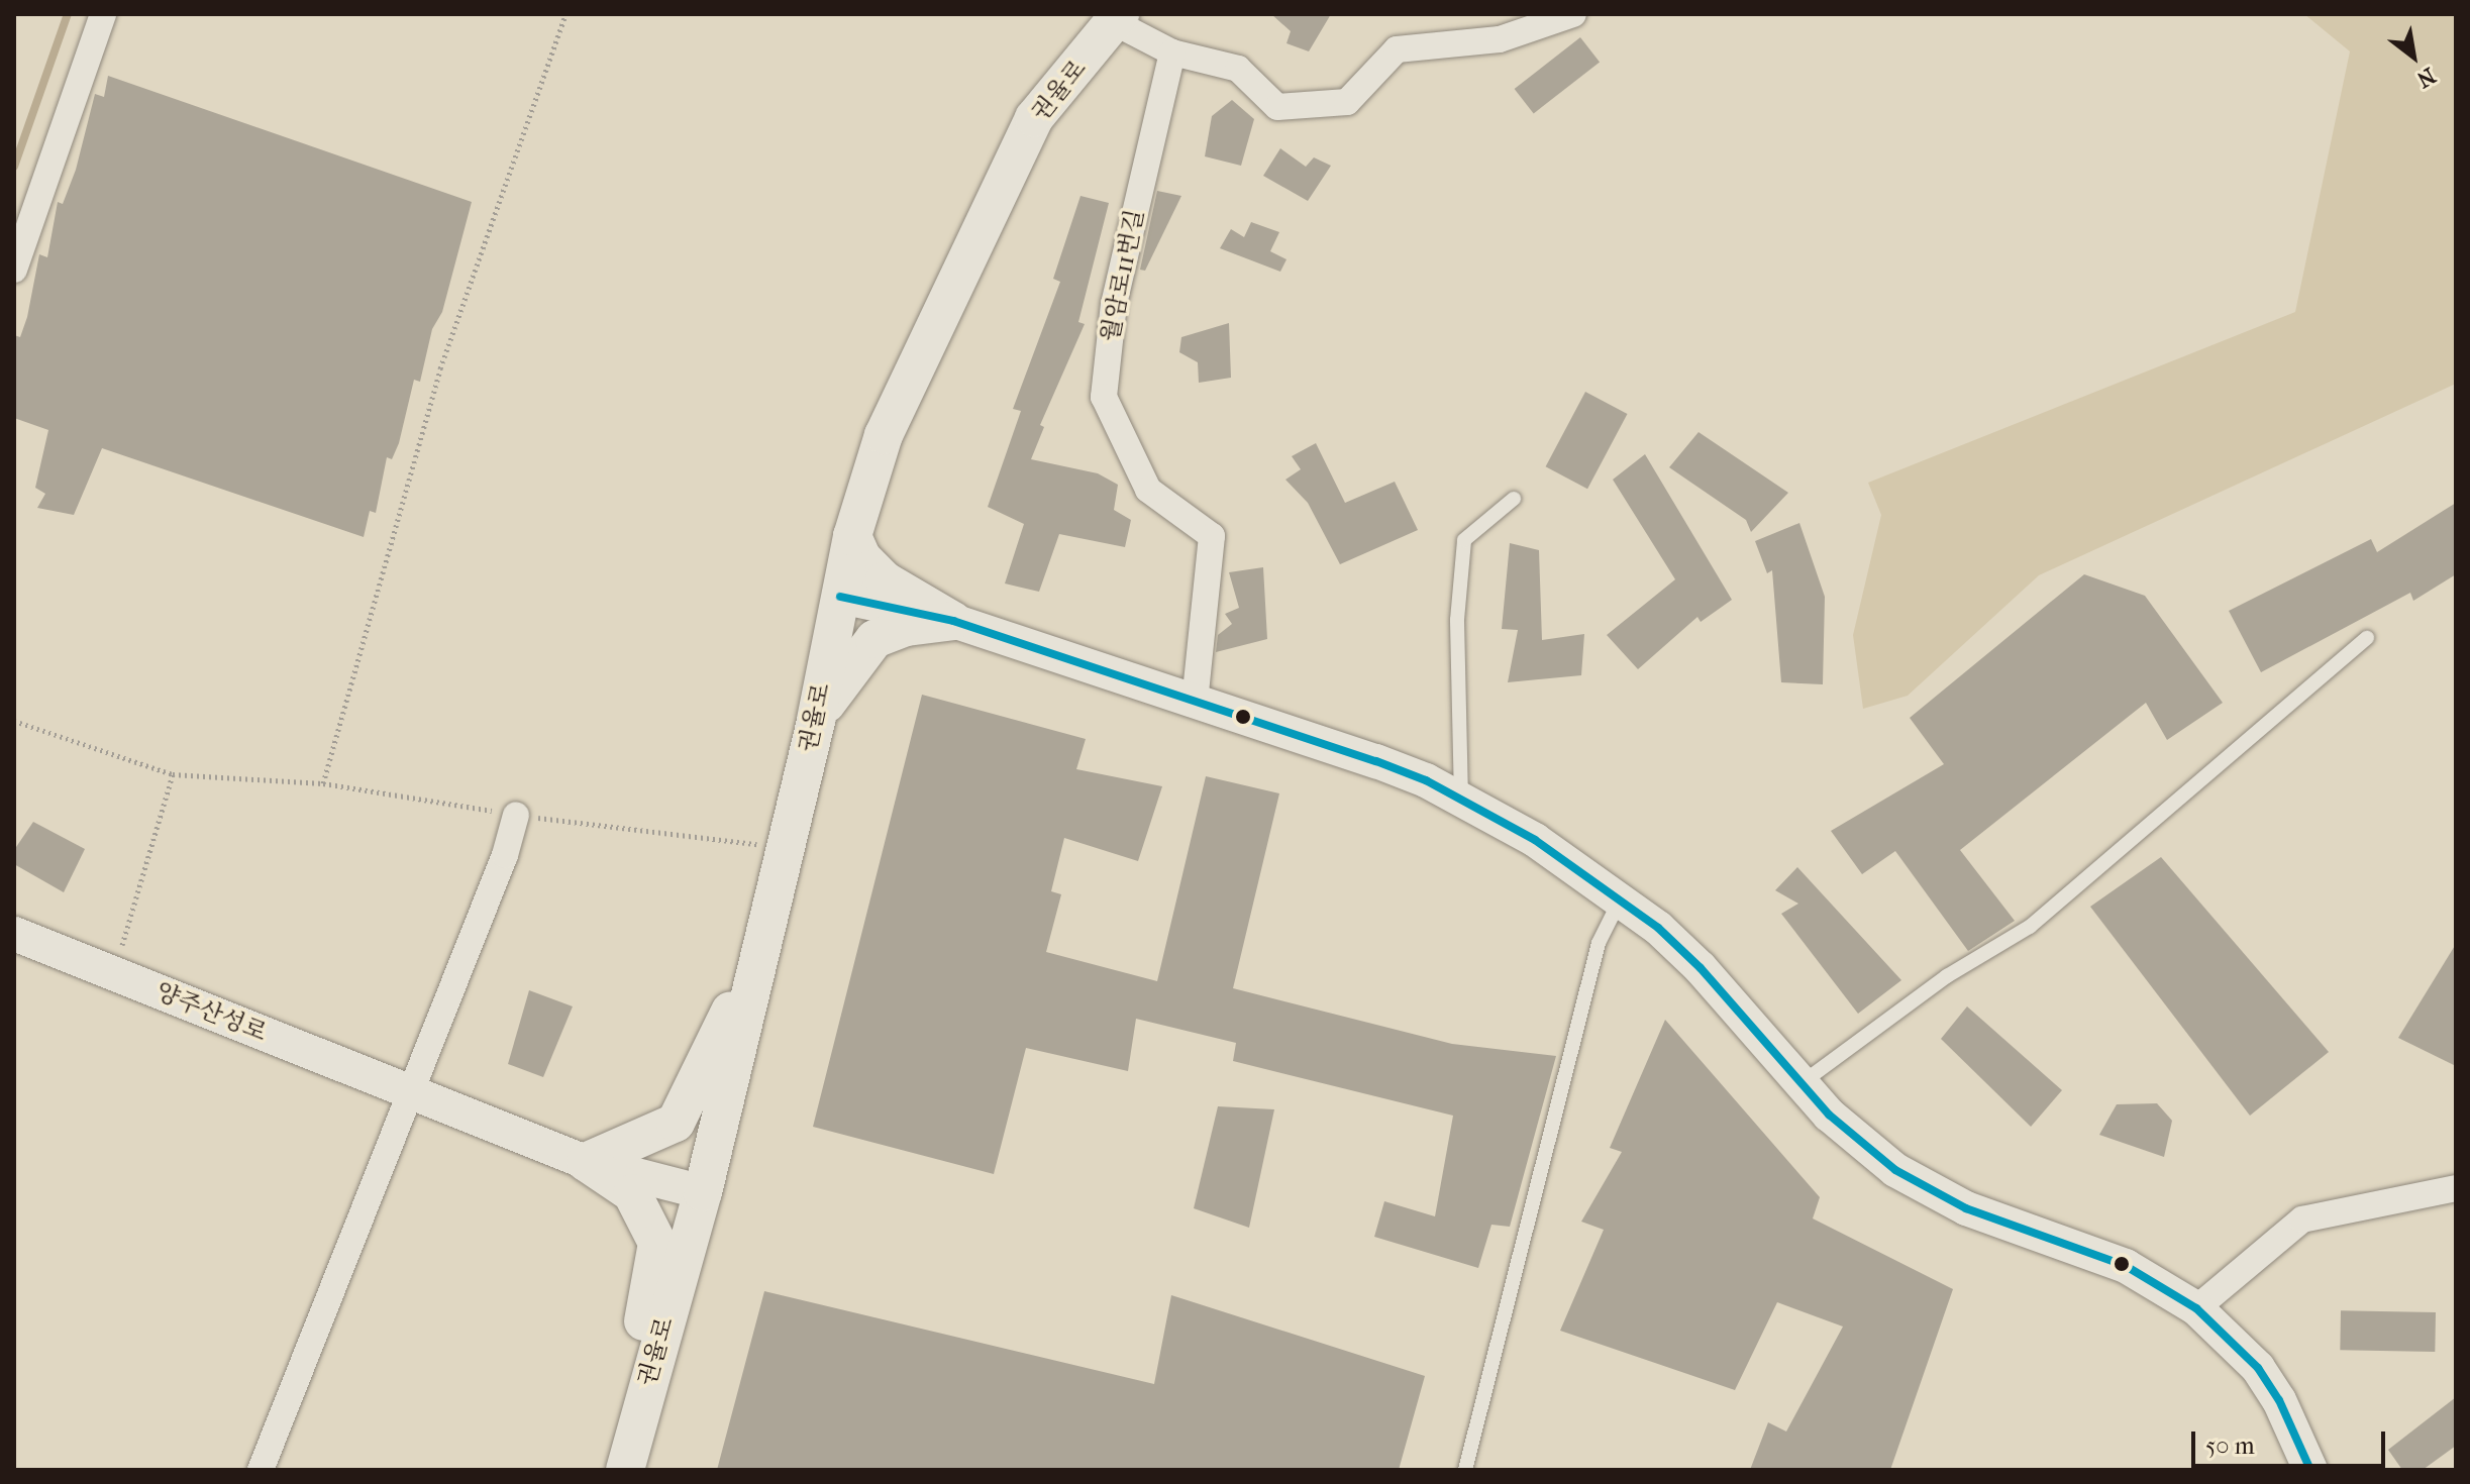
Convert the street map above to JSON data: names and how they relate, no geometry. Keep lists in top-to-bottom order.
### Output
{
  "streets": {
    "main road": ["권율로"],
    "street": ["월암로11번길", "양주산성로"]
  },
  "crossings": [
    ["권율로", "양주산성로"]
  ],
  "scale_bar": "50 m",
  "north": "bottom right"
}
